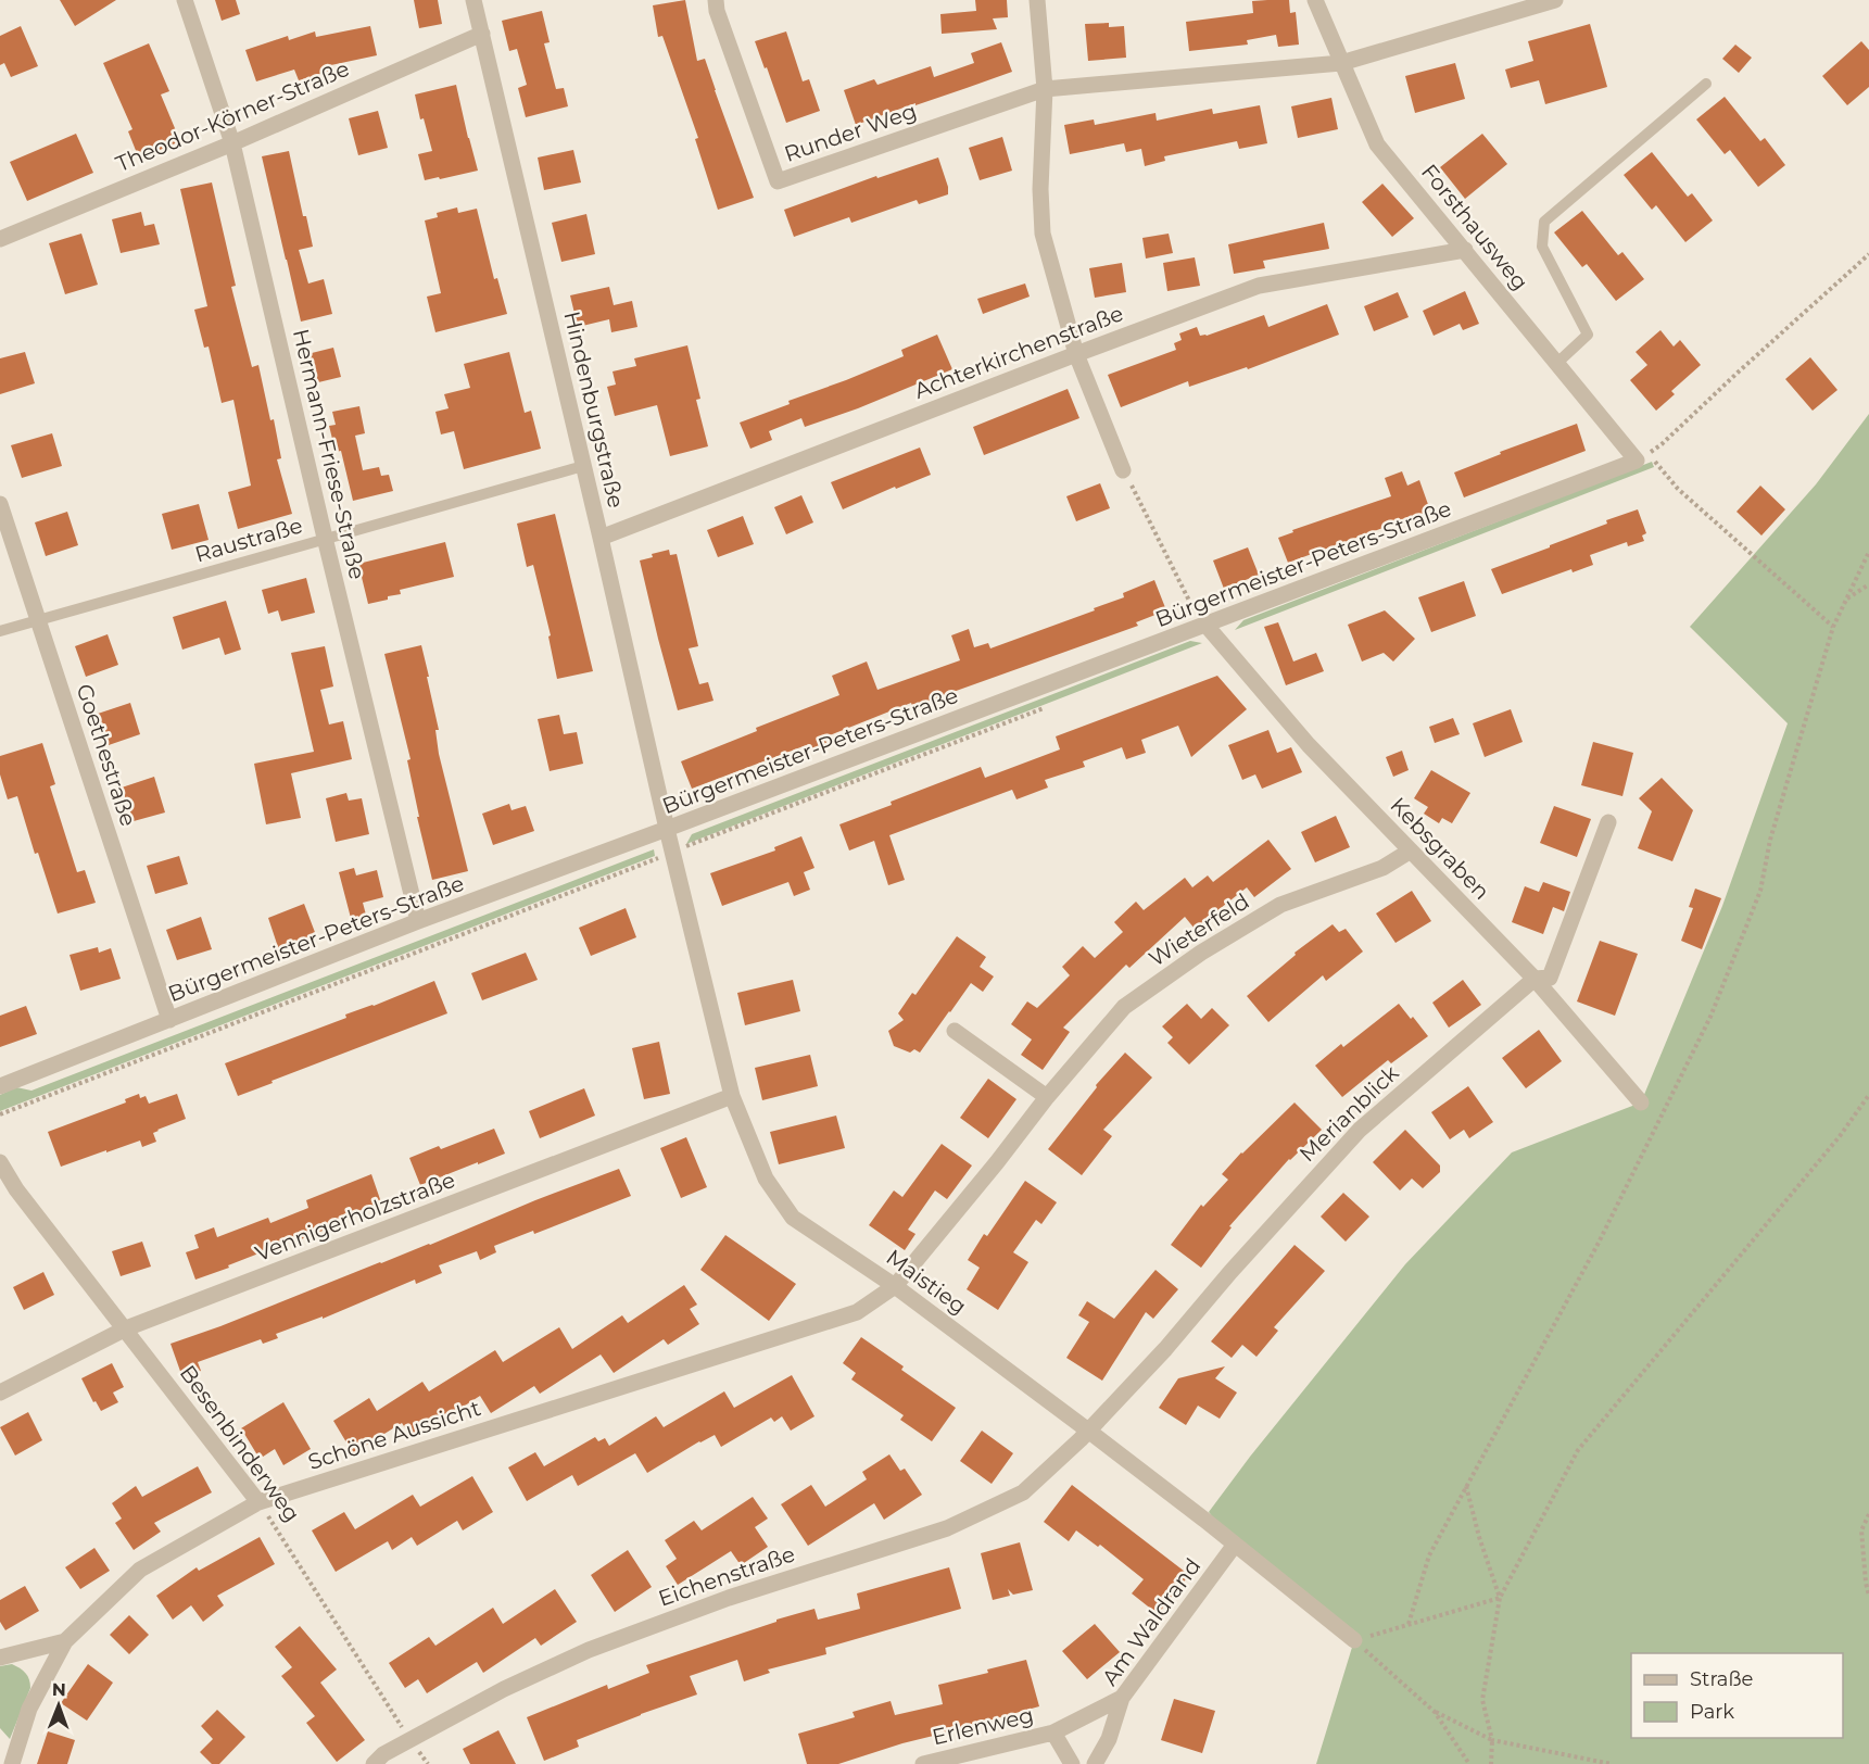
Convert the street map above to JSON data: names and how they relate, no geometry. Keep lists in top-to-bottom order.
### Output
{
  "streets": {
    "street": [
      "Theodor-Körner-Straße",
      "Runder Weg",
      "Forsthausweg",
      "Achterkirchenstraße",
      "Hindenburgstraße",
      "Hermann-Friese-Straße",
      "Bürgermeister-Peters-Straße",
      "Goethestraße",
      "Kebsgraben",
      "Wieterfeld",
      "Merianblick",
      "Vennigerholzstraße",
      "Maistieg",
      "Schöne Aussicht",
      "Besenbinderweg",
      "Eichenstraße",
      "Am Waldrand",
      "Erlenweg"
    ],
    "lane": ["Raustraße"]
  },
  "crossings": [
    ["Theodor-Körner-Straße", "Hindenburgstraße"],
    ["Theodor-Körner-Straße", "Hermann-Friese-Straße"],
    ["Forsthausweg", "Achterkirchenstraße"],
    ["Forsthausweg", "Bürgermeister-Peters-Straße"],
    ["Achterkirchenstraße", "Hindenburgstraße"],
    ["Hindenburgstraße", "Raustraße"],
    ["Hindenburgstraße", "Bürgermeister-Peters-Straße"],
    ["Hindenburgstraße", "Maistieg"],
    ["Hermann-Friese-Straße", "Raustraße"],
    ["Hermann-Friese-Straße", "Bürgermeister-Peters-Straße"],
    ["Raustraße", "Goethestraße"],
    ["Bürgermeister-Peters-Straße", "Goethestraße"],
    ["Bürgermeister-Peters-Straße", "Kebsgraben"],
    ["Bürgermeister-Peters-Straße", "Maistieg"],
    ["Kebsgraben", "Wieterfeld"],
    ["Kebsgraben", "Merianblick"],
    ["Wieterfeld", "Maistieg"],
    ["Wieterfeld", "Schöne Aussicht"],
    ["Merianblick", "Maistieg"],
    ["Merianblick", "Eichenstraße"],
    ["Vennigerholzstraße", "Maistieg"],
    ["Vennigerholzstraße", "Besenbinderweg"],
    ["Maistieg", "Schöne Aussicht"],
    ["Maistieg", "Eichenstraße"],
    ["Maistieg", "Am Waldrand"],
    ["Schöne Aussicht", "Besenbinderweg"],
    ["Besenbinderweg", "Eichenstraße"],
    ["Am Waldrand", "Erlenweg"]
  ],
  "legend": ["Straße", "Park"],
  "north": "top"
}
